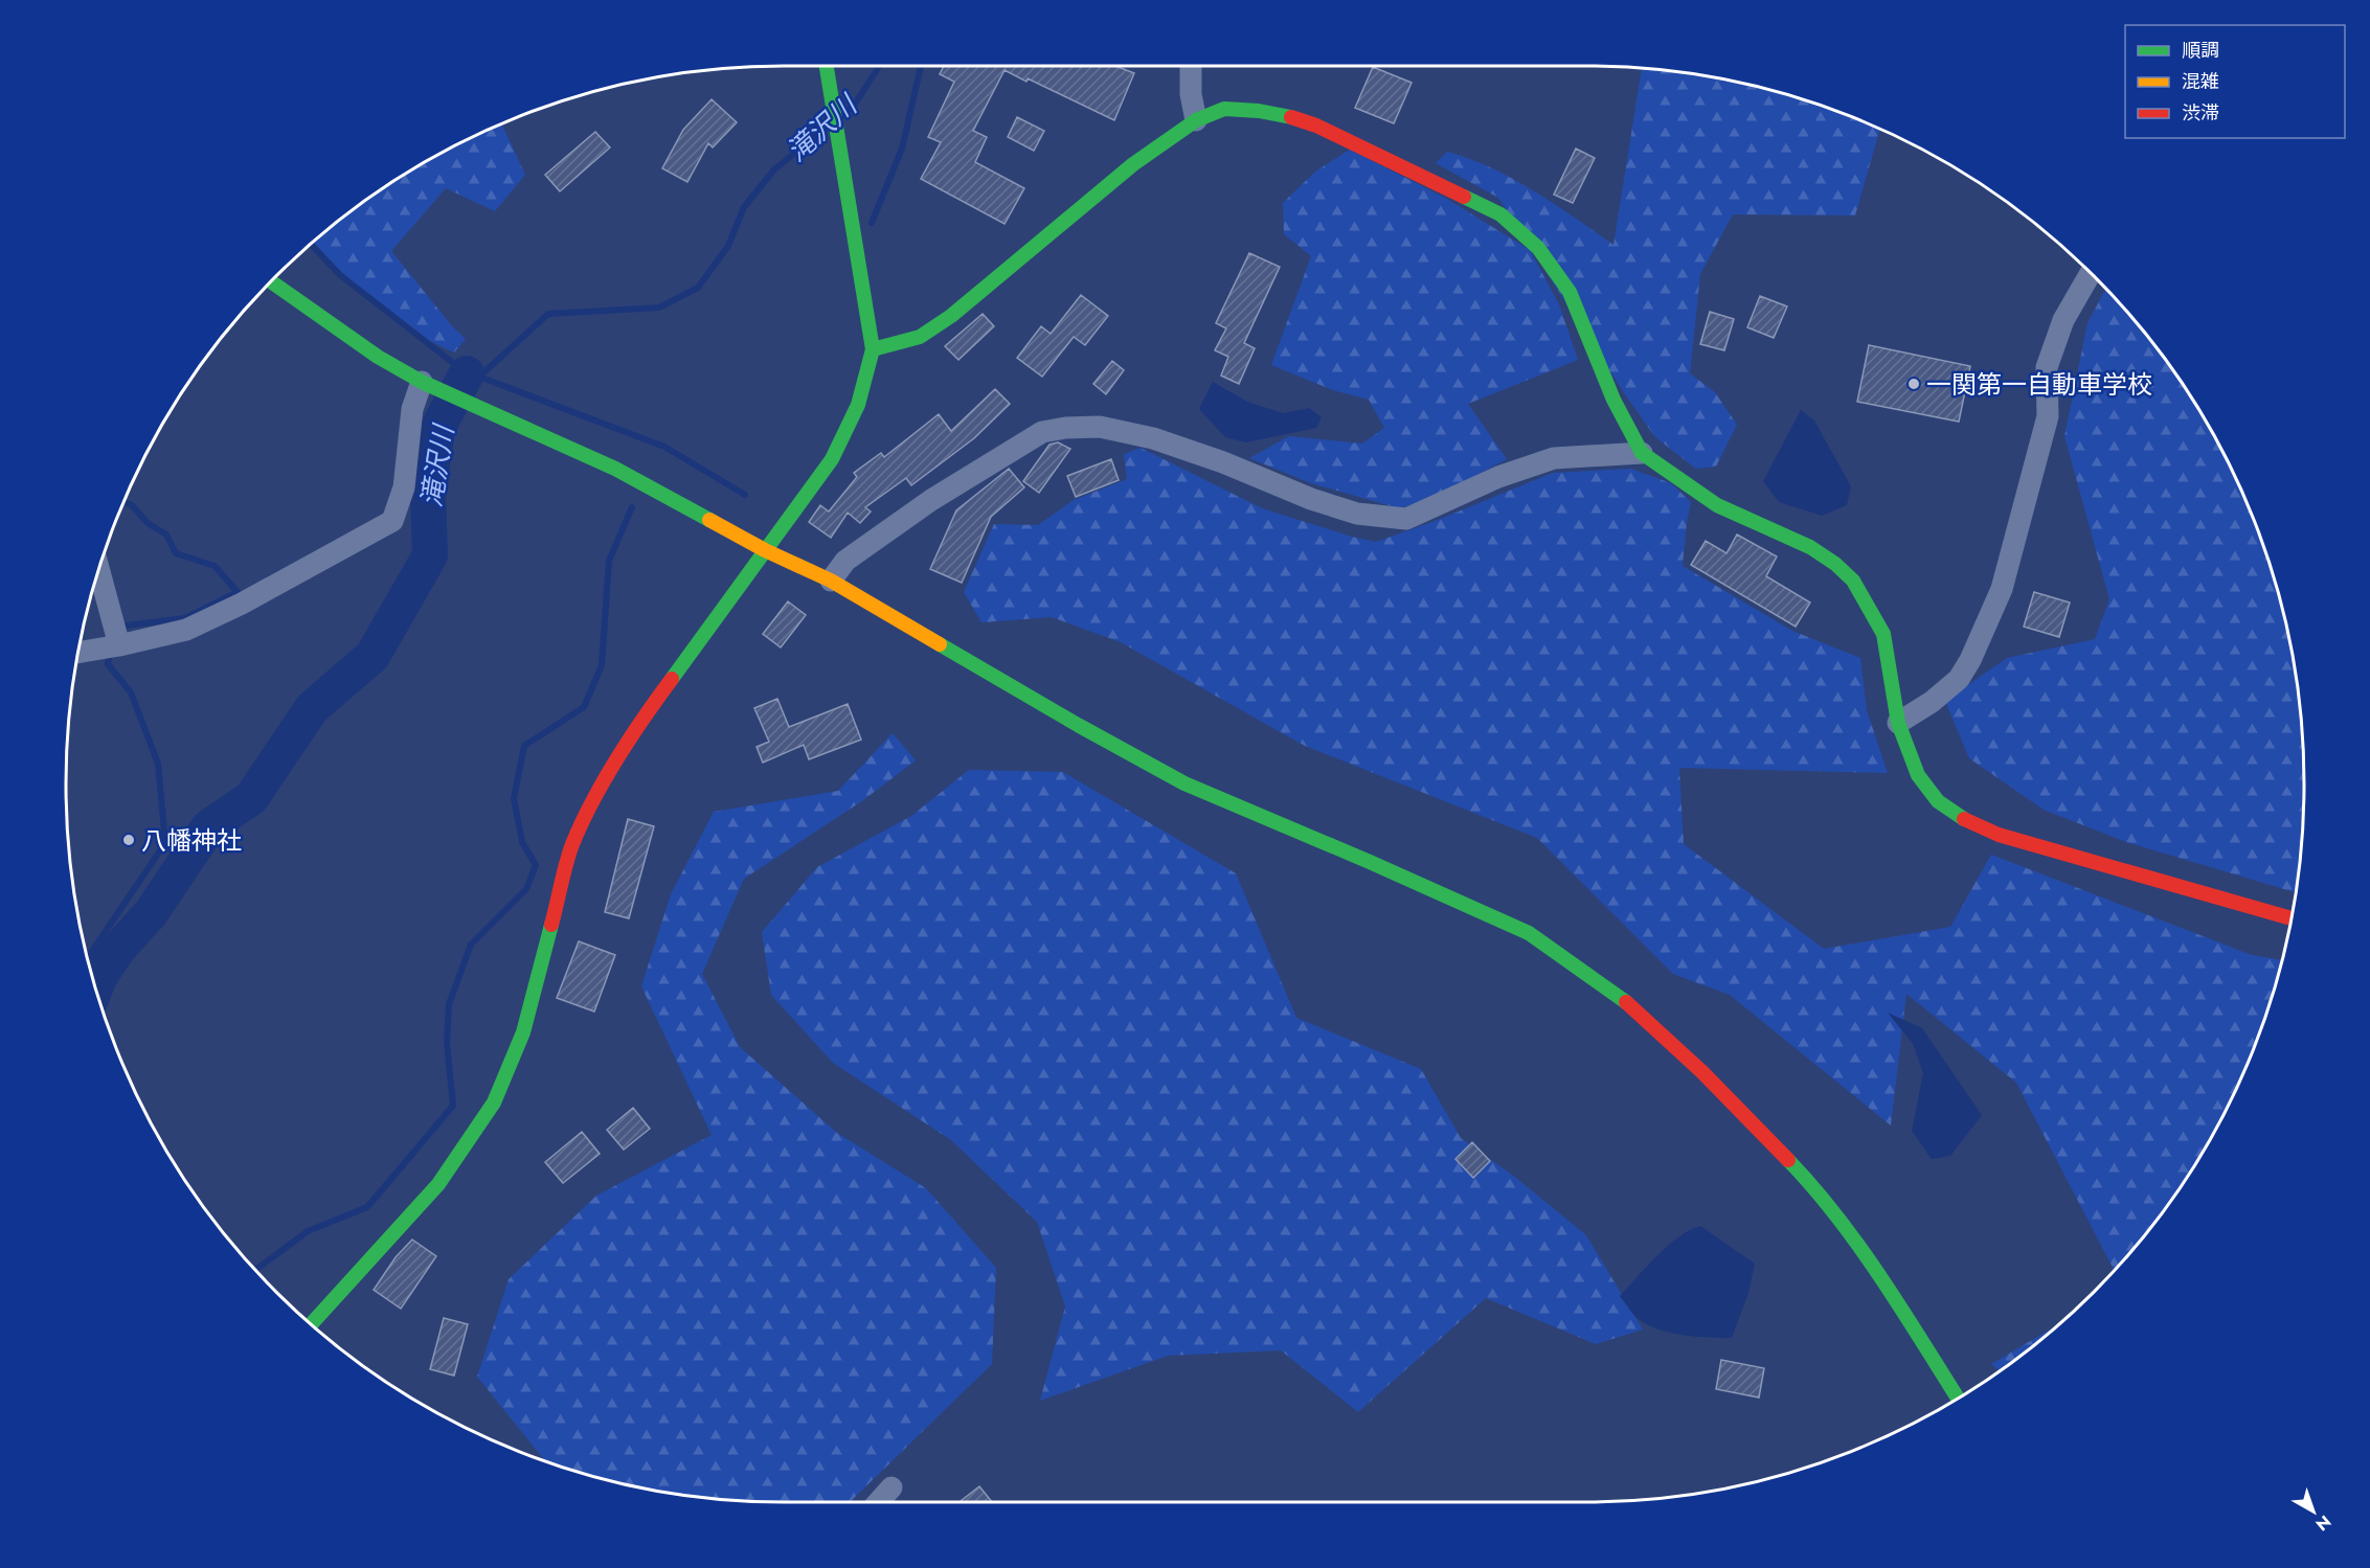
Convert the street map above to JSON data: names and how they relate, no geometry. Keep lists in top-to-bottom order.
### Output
{
  "water": ["滝沢川"],
  "places": ["一関第一自動車学校", "八幡神社"],
  "legend": ["順調", "混雑", "渋滞"],
  "north": "bottom right"
}
